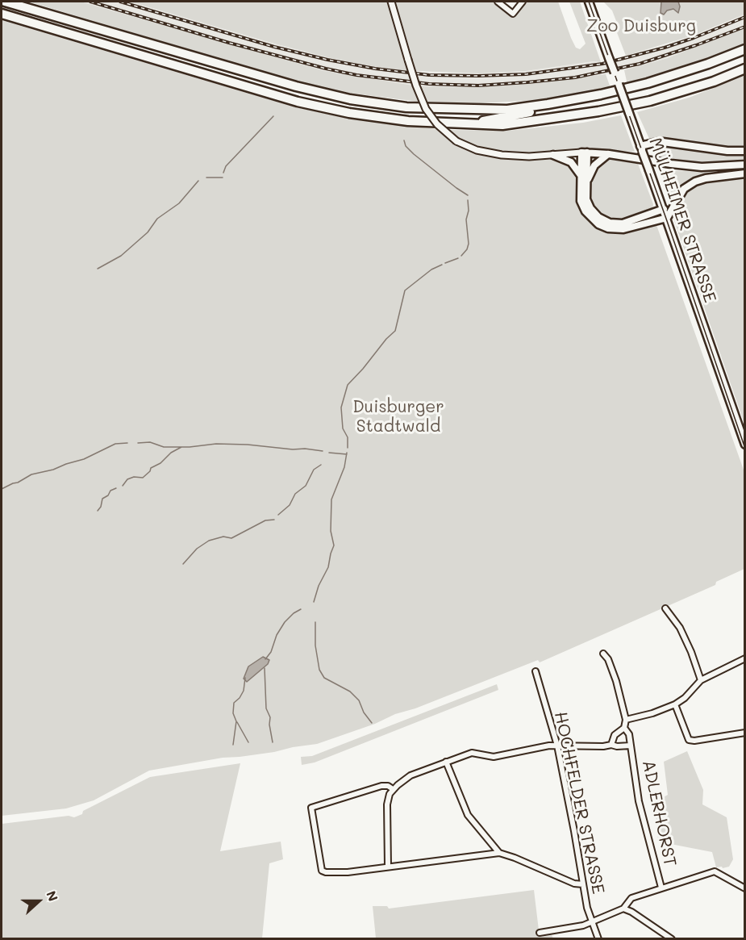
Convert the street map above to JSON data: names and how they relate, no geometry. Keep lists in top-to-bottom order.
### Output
{
  "streets": {
    "main road": ["MÜLHEIMER STRASSE"],
    "street": ["HOCHFELDER STRASSE", "ADLERHORST"]
  },
  "crossings": [
    ["HOCHFELDER STRASSE", "ADLERHORST"]
  ],
  "parks": ["Zoo Duisburg", "Duisburger Stadtwald"],
  "north": "right"
}
